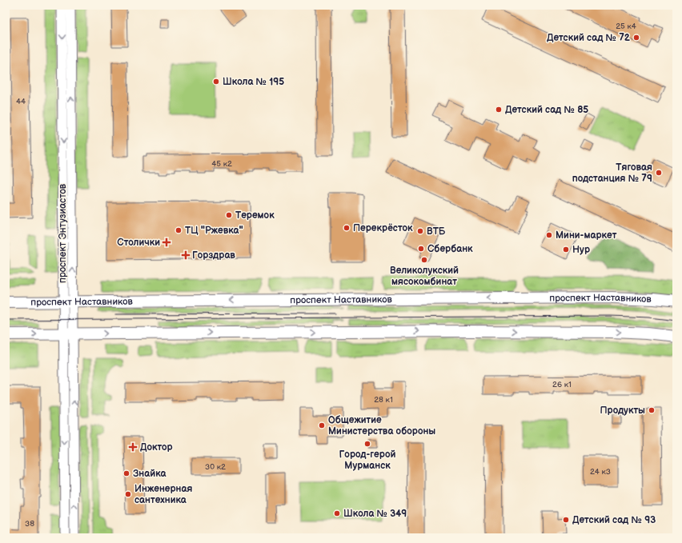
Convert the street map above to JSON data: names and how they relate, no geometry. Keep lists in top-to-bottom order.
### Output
{
  "streets": {
    "main road": ["проспект Наставников"],
    "street": ["проспект Энтузиастов"]
  },
  "crossings": [
    ["проспект Энтузиастов", "проспект Наставников"]
  ],
  "places": {
    "other": [
      "Детский сад № 72",
      "Школа № 195",
      "Детский сад № 85",
      "Тяговая подстанция № 79",
      "Теремок",
      "Перекрёсток",
      "ТЦ \"Ржевка\"",
      "ВТБ",
      "Мини-маркет",
      "Сбербанк",
      "Нур",
      "Великолукский мясокомбинат",
      "Продукты",
      "Общежитие Министерства обороны",
      "Город-герой Мурманск",
      "Знайка",
      "Инженерная сантехника",
      "Школа № 349",
      "Детский сад № 93"
    ],
    "health": ["Столички", "Горздрав", "Доктор"]
  },
  "house_numbers": [
    "25 к4",
    "44",
    "45 к2",
    "26 к1",
    "28 к1",
    "30 к2",
    "24 к3",
    "38"
  ]
}
